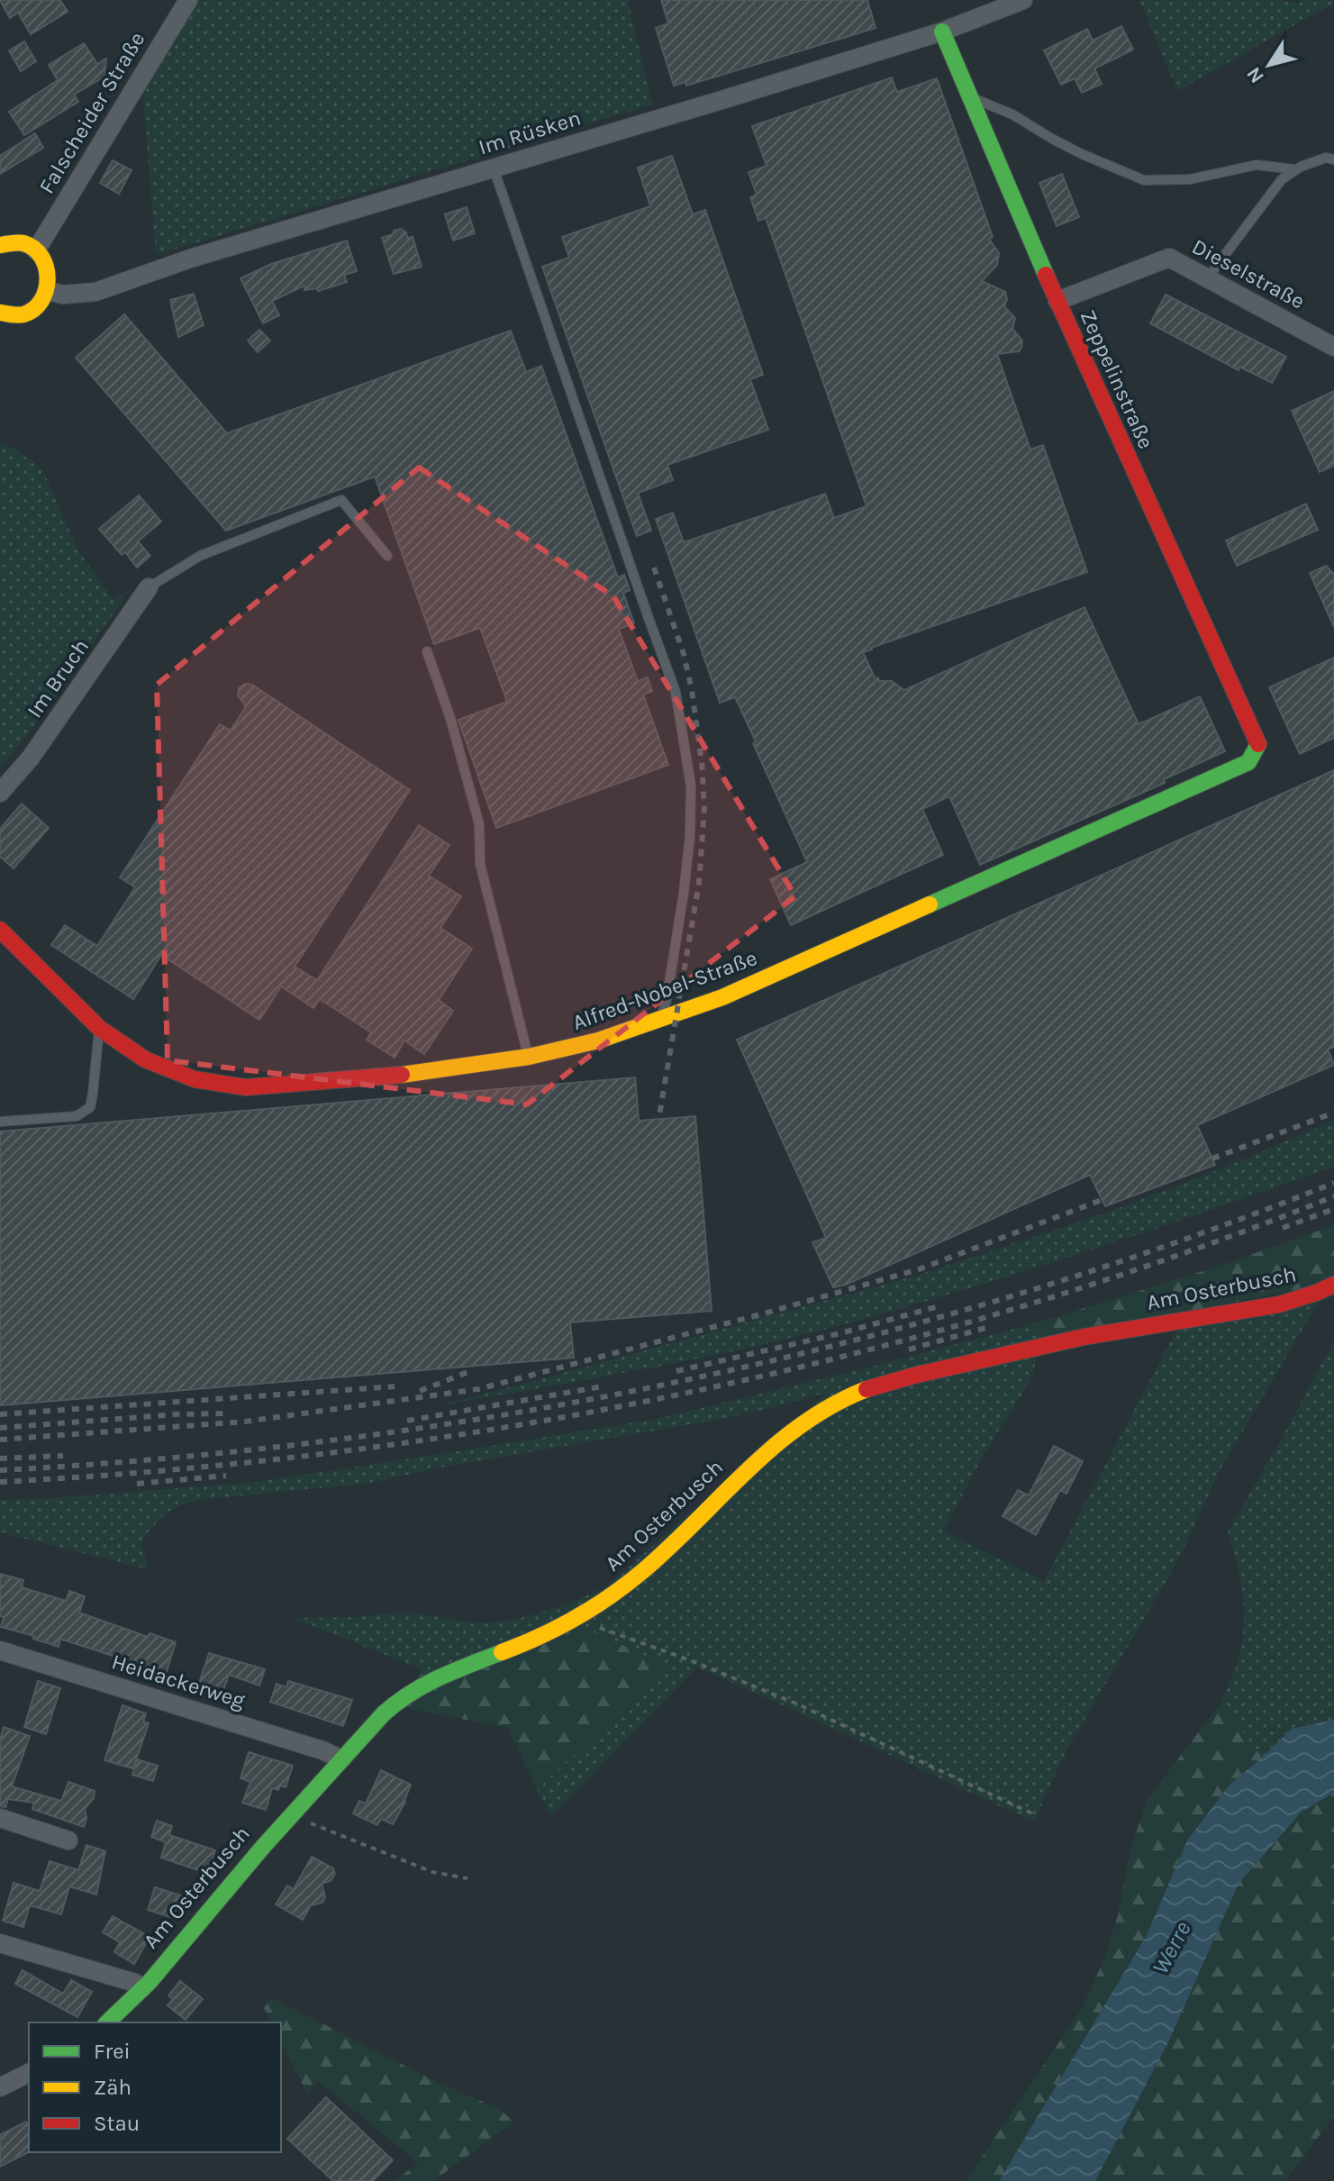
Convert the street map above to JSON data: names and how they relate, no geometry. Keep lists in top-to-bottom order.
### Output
{
  "streets": {
    "street": [
      "Falscheider Straße",
      "Im Rüsken",
      "Dieselstraße",
      "Zeppelinstraße",
      "Im Bruch",
      "Alfred-Nobel-Straße",
      "Am Osterbusch",
      "Heidackerweg"
    ]
  },
  "crossings": [
    ["Im Rüsken", "Zeppelinstraße"],
    ["Dieselstraße", "Zeppelinstraße"],
    ["Zeppelinstraße", "Alfred-Nobel-Straße"],
    ["Am Osterbusch", "Heidackerweg"]
  ],
  "water": ["Werre"],
  "legend": ["Frei", "Zäh", "Stau"],
  "north": "bottom left"
}
